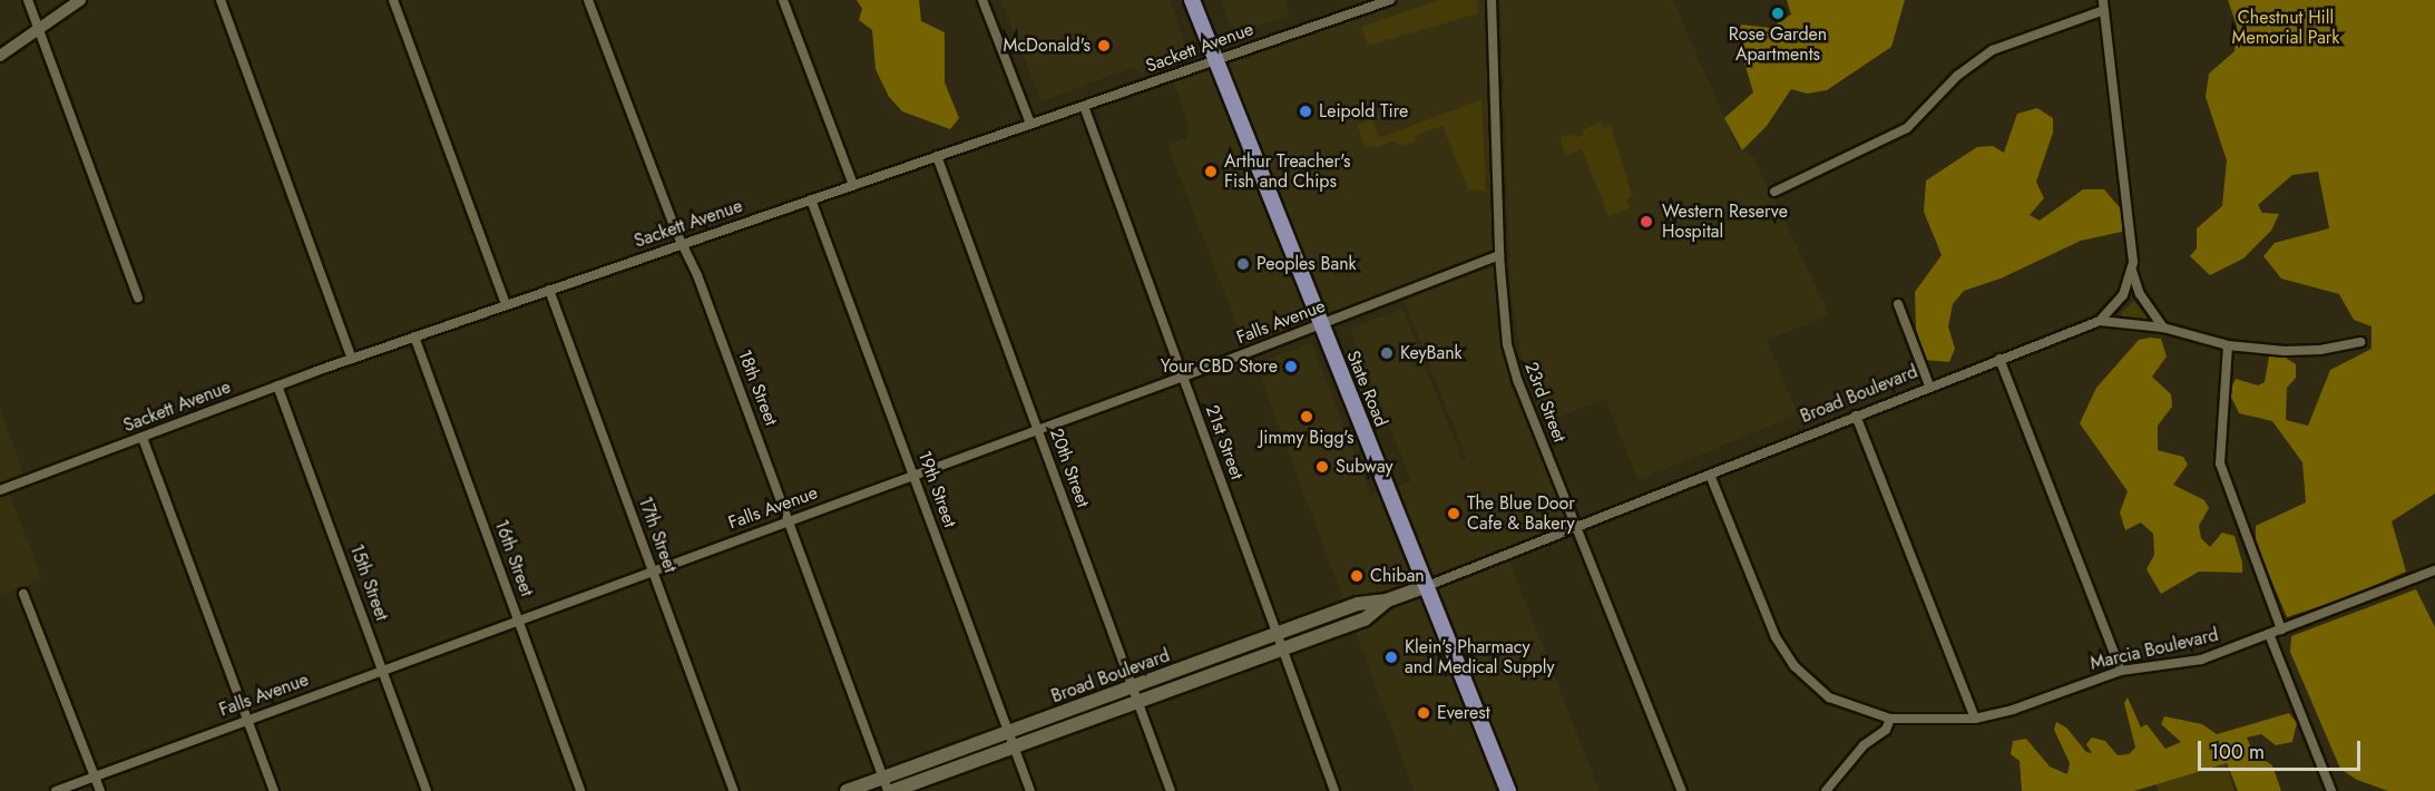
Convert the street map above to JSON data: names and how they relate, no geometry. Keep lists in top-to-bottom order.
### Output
{
  "streets": {
    "main road": ["State Road", "Broad Boulevard"],
    "street": [
      "Sackett Avenue",
      "Falls Avenue",
      "18th Street",
      "23rd Street",
      "21st Street",
      "20th Street",
      "19th Street",
      "17th Street",
      "16th Street",
      "15th Street",
      "Marcia Boulevard"
    ]
  },
  "crossings": [
    ["Sackett Avenue", "18th Street"],
    ["Sackett Avenue", "State Road"],
    ["Sackett Avenue", "21st Street"],
    ["Sackett Avenue", "20th Street"],
    ["Sackett Avenue", "19th Street"],
    ["Sackett Avenue", "17th Street"],
    ["Sackett Avenue", "16th Street"],
    ["Sackett Avenue", "15th Street"],
    ["Falls Avenue", "18th Street"],
    ["Falls Avenue", "State Road"],
    ["Falls Avenue", "23rd Street"],
    ["Falls Avenue", "21st Street"],
    ["Falls Avenue", "20th Street"],
    ["Falls Avenue", "19th Street"],
    ["Falls Avenue", "17th Street"],
    ["Falls Avenue", "16th Street"],
    ["Falls Avenue", "15th Street"],
    ["18th Street", "Broad Boulevard"],
    ["State Road", "Broad Boulevard"],
    ["Broad Boulevard", "23rd Street"],
    ["Broad Boulevard", "21st Street"],
    ["Broad Boulevard", "20th Street"],
    ["Broad Boulevard", "19th Street"],
    ["Broad Boulevard", "Marcia Boulevard"]
  ],
  "parks": ["Chestnut Hill Memorial Park"],
  "places": [
    "Rose Garden Apartments",
    "McDonald's",
    "Leipold Tire",
    "Arthur Treacher's Fish and Chips",
    "Western Reserve Hospital",
    "Peoples Bank",
    "KeyBank",
    "Your CBD Store",
    "Jimmy Bigg's",
    "Subway",
    "The Blue Door Cafe & Bakery",
    "Chiban",
    "Klein's Pharmacy and Medical Supply",
    "Everest"
  ],
  "scale_bar": "100 m"
}
